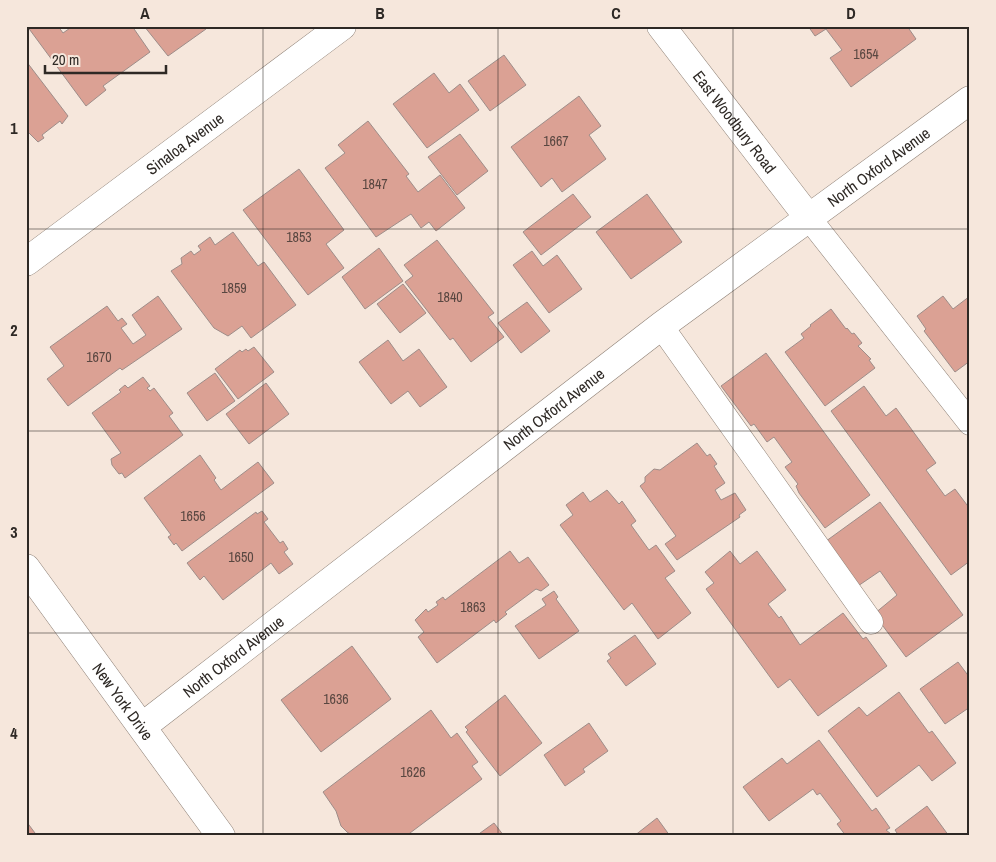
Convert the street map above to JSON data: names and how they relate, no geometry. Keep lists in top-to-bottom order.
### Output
{
  "streets": {
    "street": [
      "East Woodbury Road",
      "Sinaloa Avenue",
      "North Oxford Avenue",
      "New York Drive"
    ]
  },
  "crossings": [
    ["East Woodbury Road", "North Oxford Avenue"],
    ["North Oxford Avenue", "New York Drive"]
  ],
  "house_numbers": [
    "1654",
    "1667",
    "1847",
    "1853",
    "1859",
    "1840",
    "1670",
    "1656",
    "1650",
    "1863",
    "1636",
    "1626"
  ],
  "scale_bar": "20 m",
  "grid": {
    "columns": [
      "A",
      "B",
      "C",
      "D"
    ],
    "rows": [
      "1",
      "2",
      "3",
      "4"
    ]
  }
}
